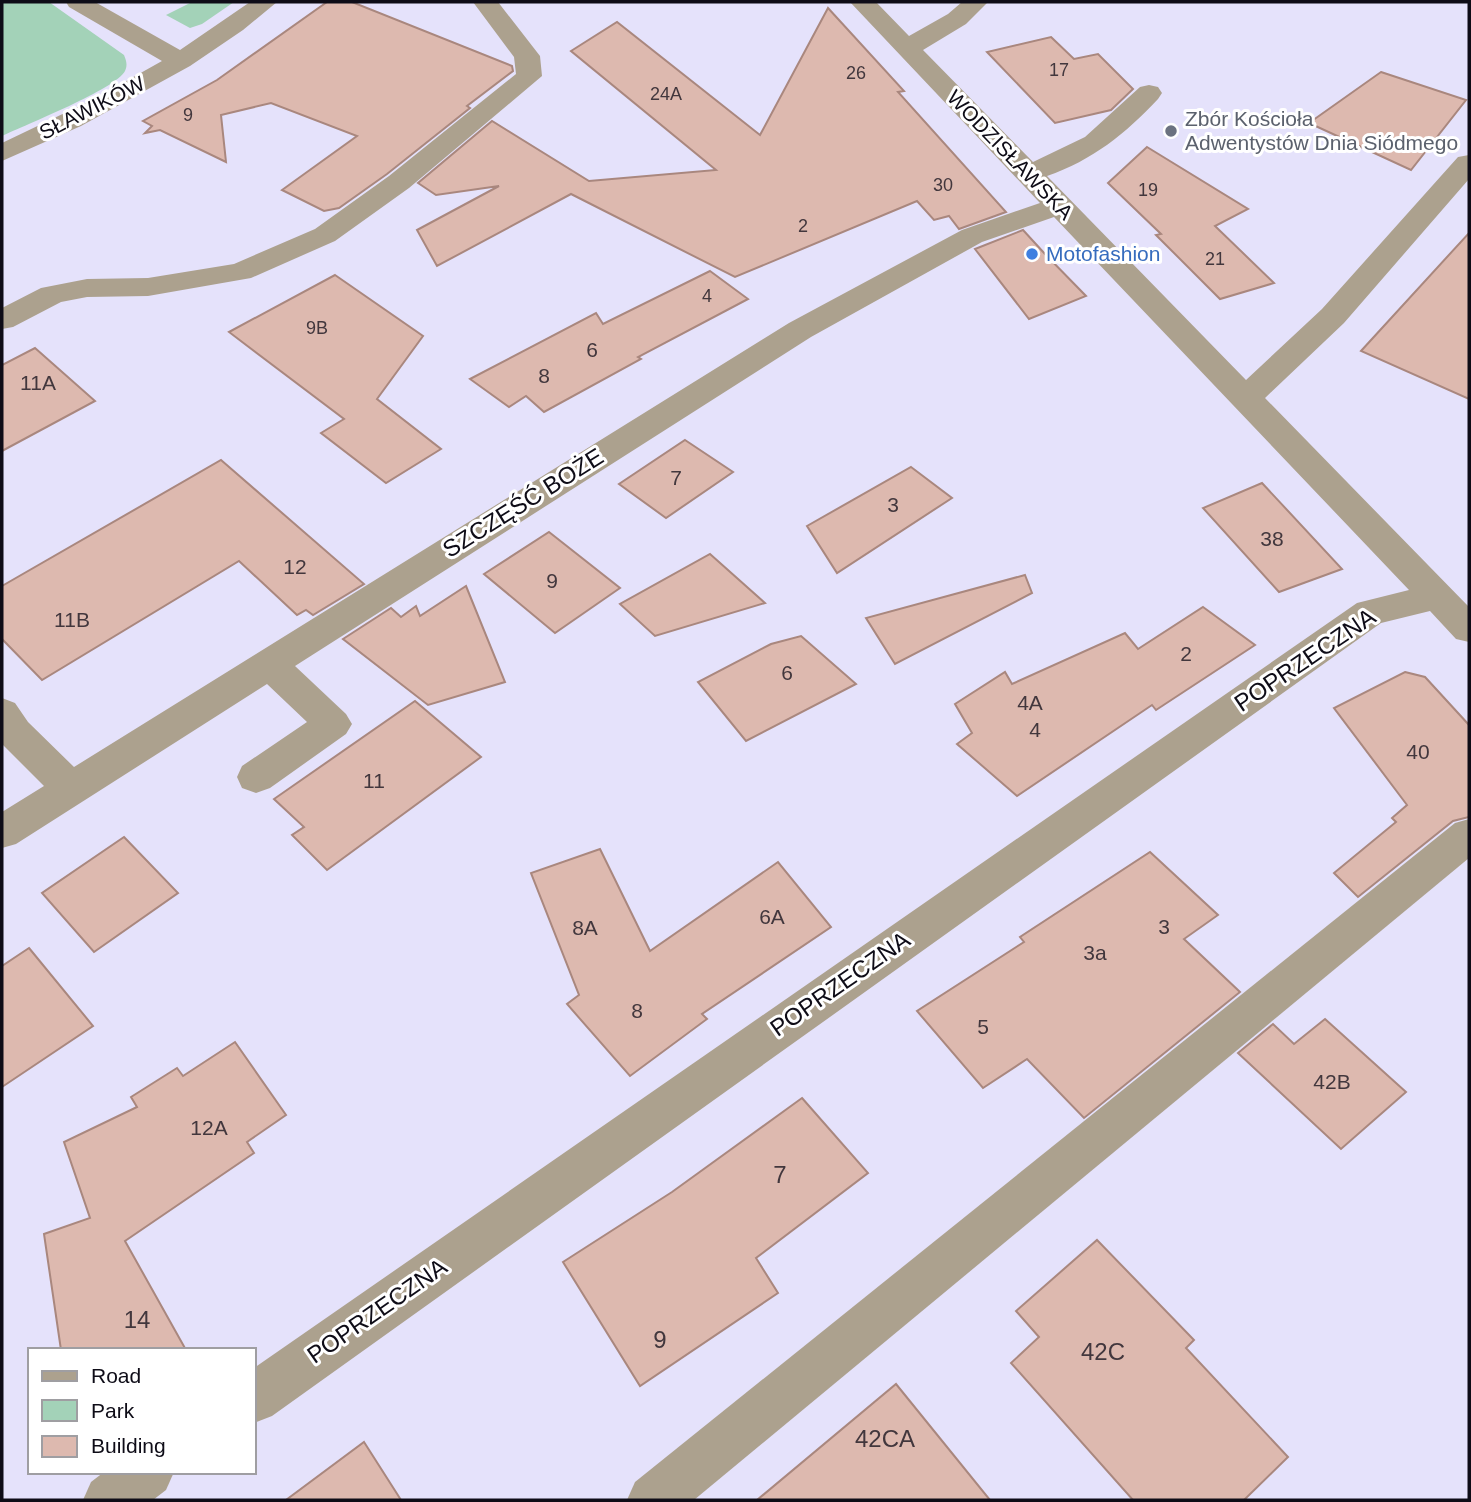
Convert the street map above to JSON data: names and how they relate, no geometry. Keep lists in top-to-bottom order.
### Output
{
  "streets": {
    "street": [
      "SŁAWIKÓW",
      "WODZISŁAWSKA",
      "SZCZĘŚĆ BOŻE",
      "POPRZECZNA"
    ]
  },
  "crossings": [
    ["WODZISŁAWSKA", "SZCZĘŚĆ BOŻE"],
    ["WODZISŁAWSKA", "POPRZECZNA"]
  ],
  "places": ["Zbór Kościoła Adwentystów Dnia Siódmego", "Motofashion"],
  "house_numbers": [
    "17",
    "26",
    "24A",
    "9",
    "30",
    "19",
    "2",
    "21",
    "4",
    "9B",
    "6",
    "8",
    "11A",
    "7",
    "3",
    "38",
    "12",
    "9",
    "11B",
    "2",
    "6",
    "4A",
    "4",
    "40",
    "11",
    "6A",
    "3",
    "8A",
    "3a",
    "8",
    "5",
    "42B",
    "12A",
    "7",
    "14",
    "9",
    "42C",
    "42CA"
  ],
  "legend": ["Road", "Park", "Building"]
}
